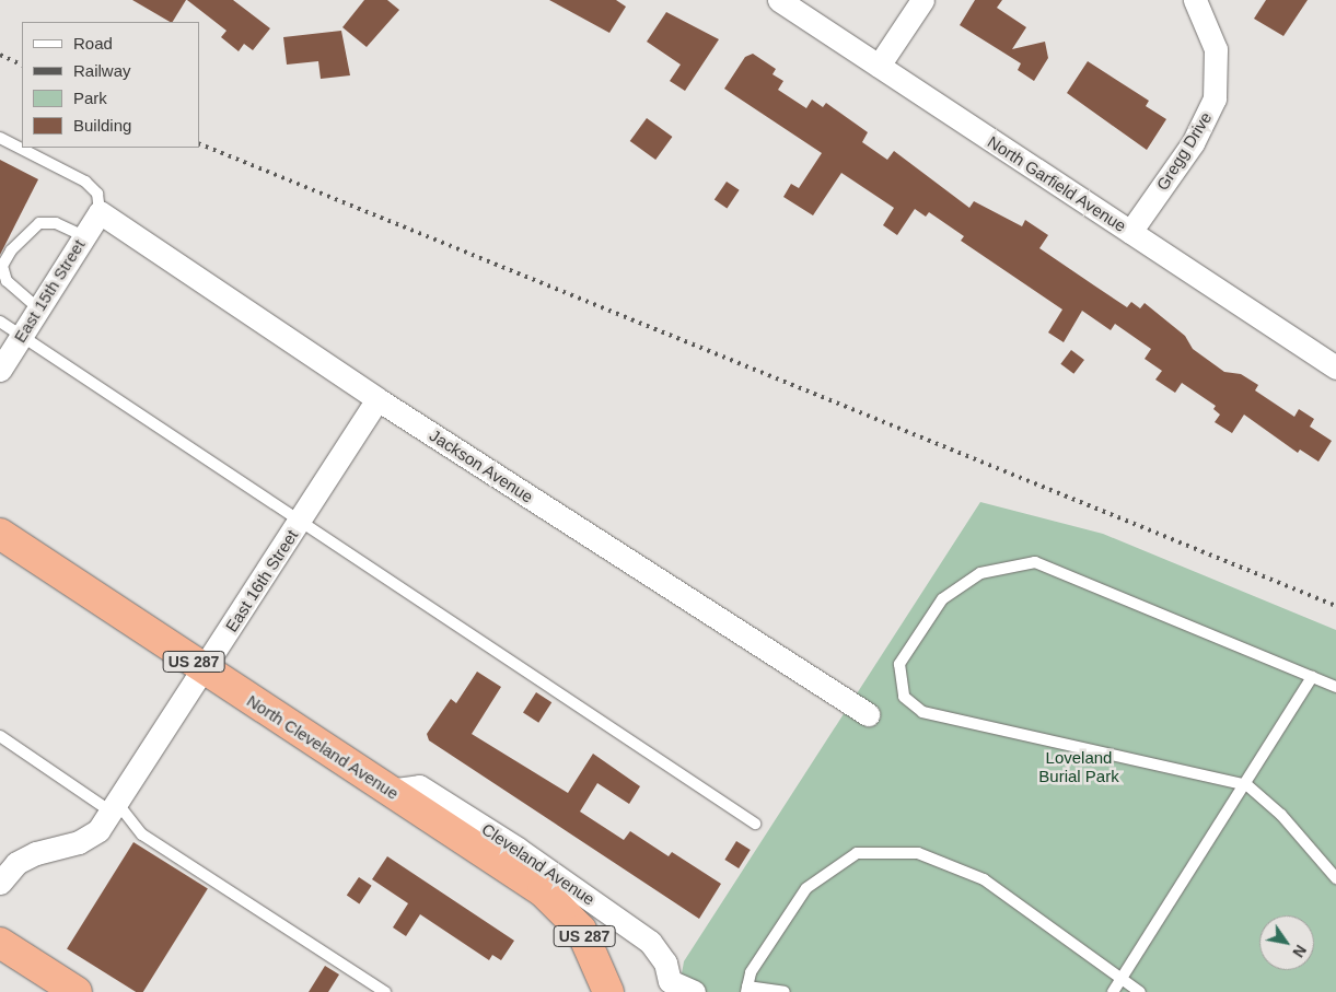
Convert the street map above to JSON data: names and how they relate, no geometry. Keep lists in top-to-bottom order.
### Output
{
  "streets": {
    "highway": ["US 287", "North Cleveland Avenue"],
    "street": [
      "Gregg Drive",
      "North Garfield Avenue",
      "East 15th Street",
      "Jackson Avenue",
      "East 16th Street",
      "Cleveland Avenue"
    ]
  },
  "crossings": [
    ["Gregg Drive", "North Garfield Avenue"],
    ["East 15th Street", "Jackson Avenue"],
    ["Jackson Avenue", "East 16th Street"],
    ["East 16th Street", "North Cleveland Avenue"],
    ["North Cleveland Avenue", "Cleveland Avenue"]
  ],
  "parks": ["Loveland Burial Park"],
  "legend": [
    "Road",
    "Railway",
    "Park",
    "Building"
  ],
  "north": "bottom right"
}
